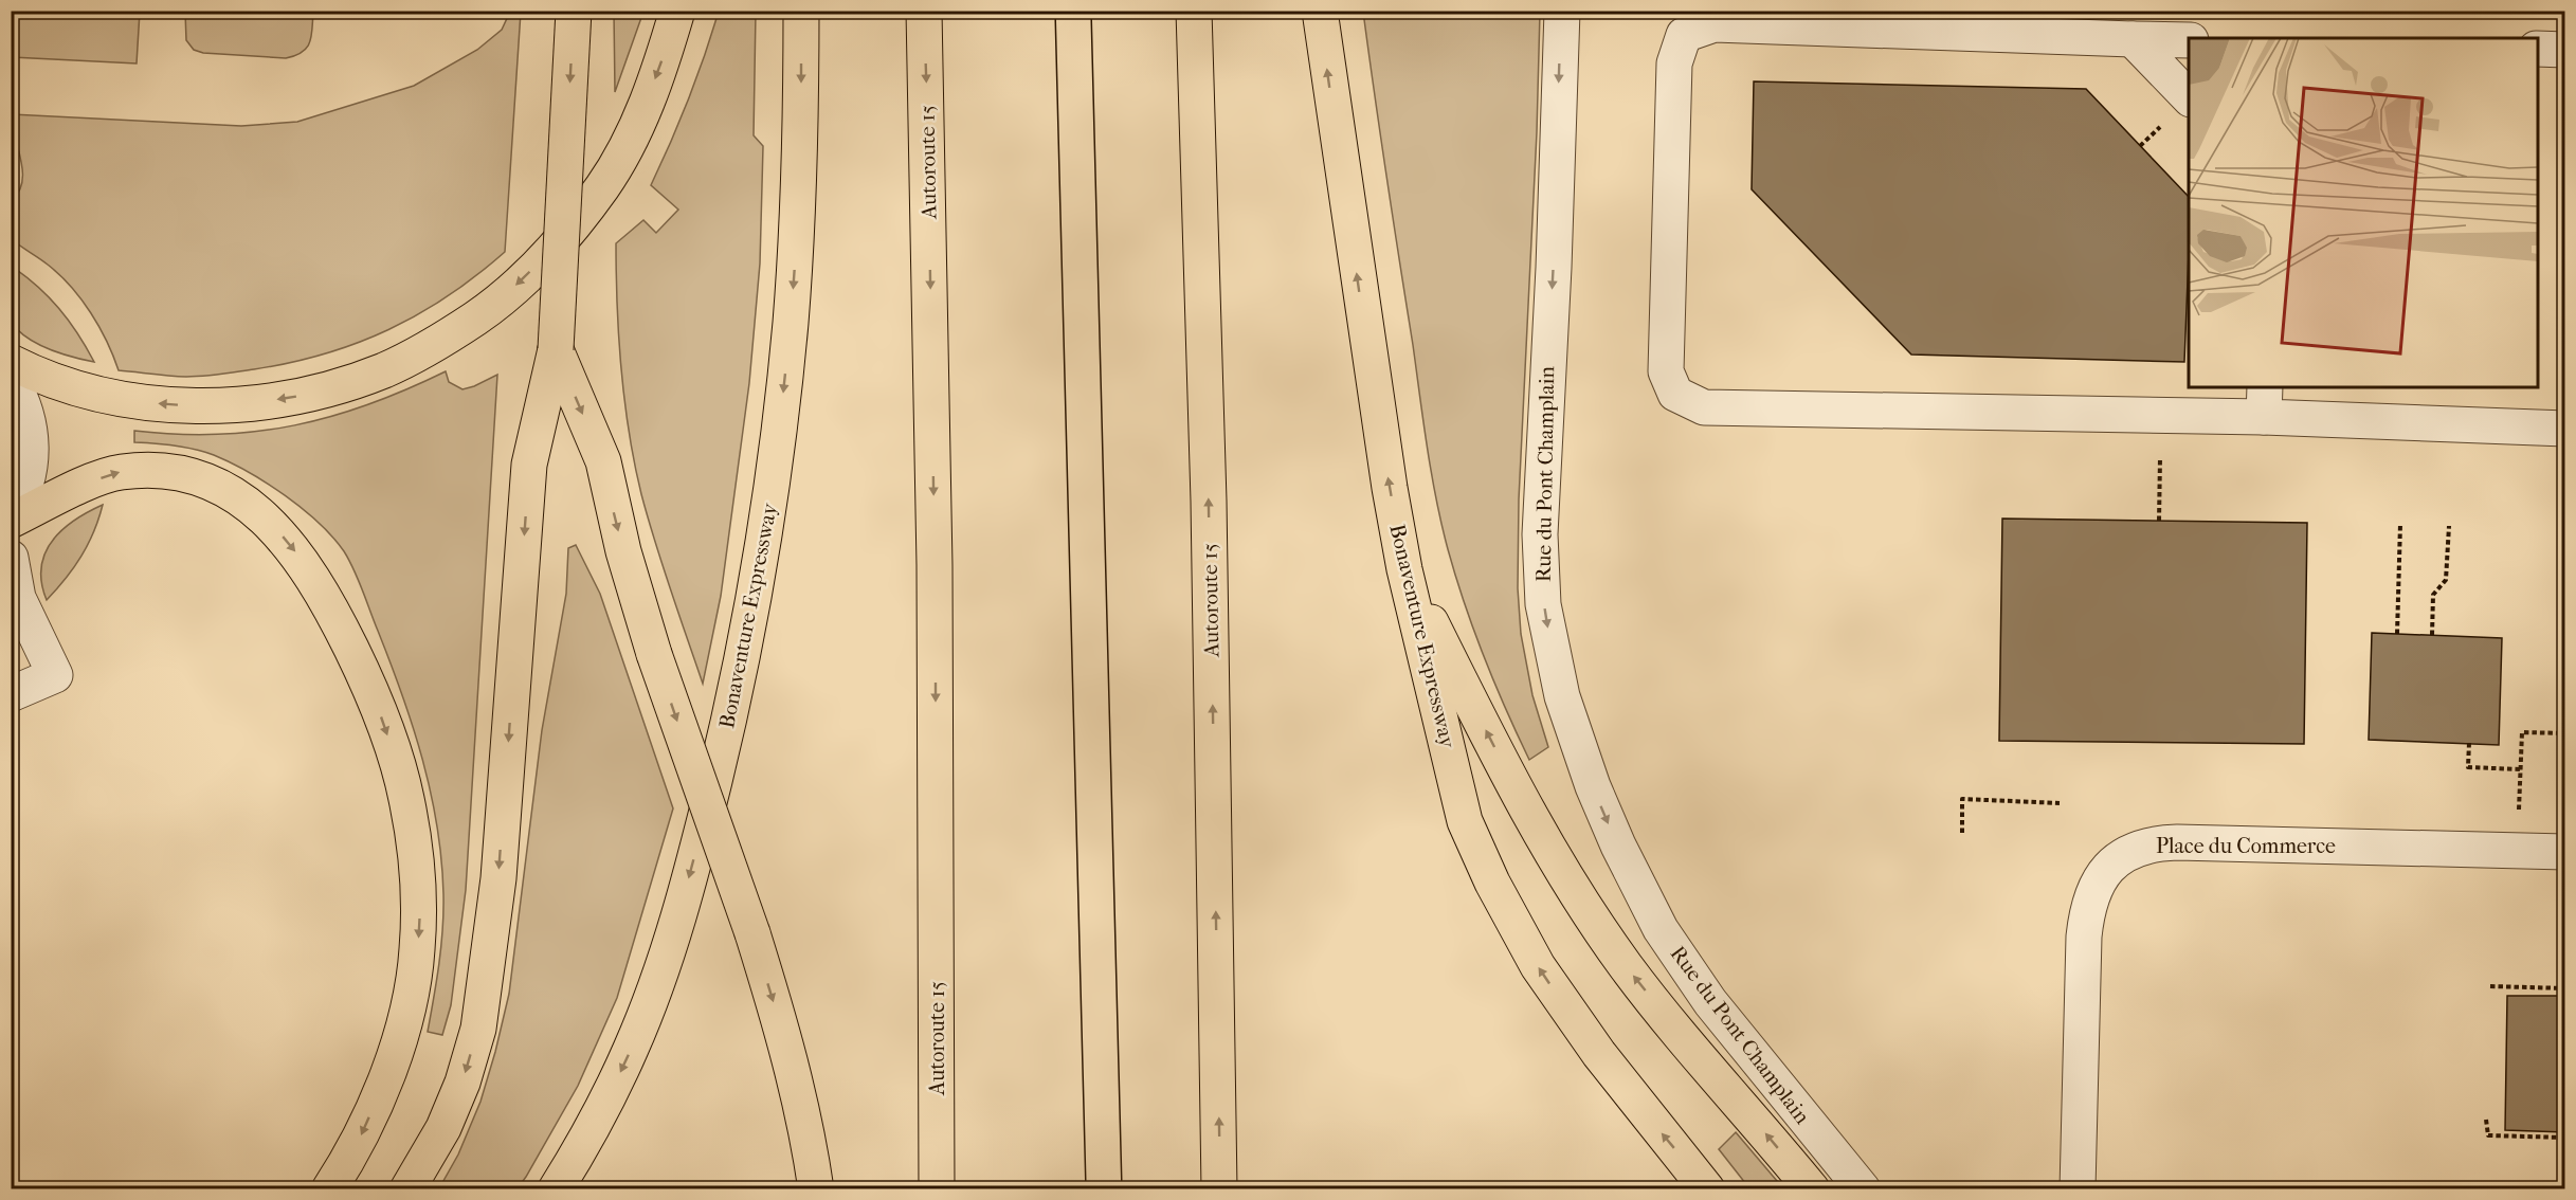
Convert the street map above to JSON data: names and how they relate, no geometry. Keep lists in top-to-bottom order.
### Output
{
  "streets": {
    "highway": ["Autoroute 15", "Bonaventure Expressway"],
    "street": ["Rue du Pont Champlain", "Place du Commerce"]
  },
  "one_way": ["Rue du Pont Champlain"]
}
